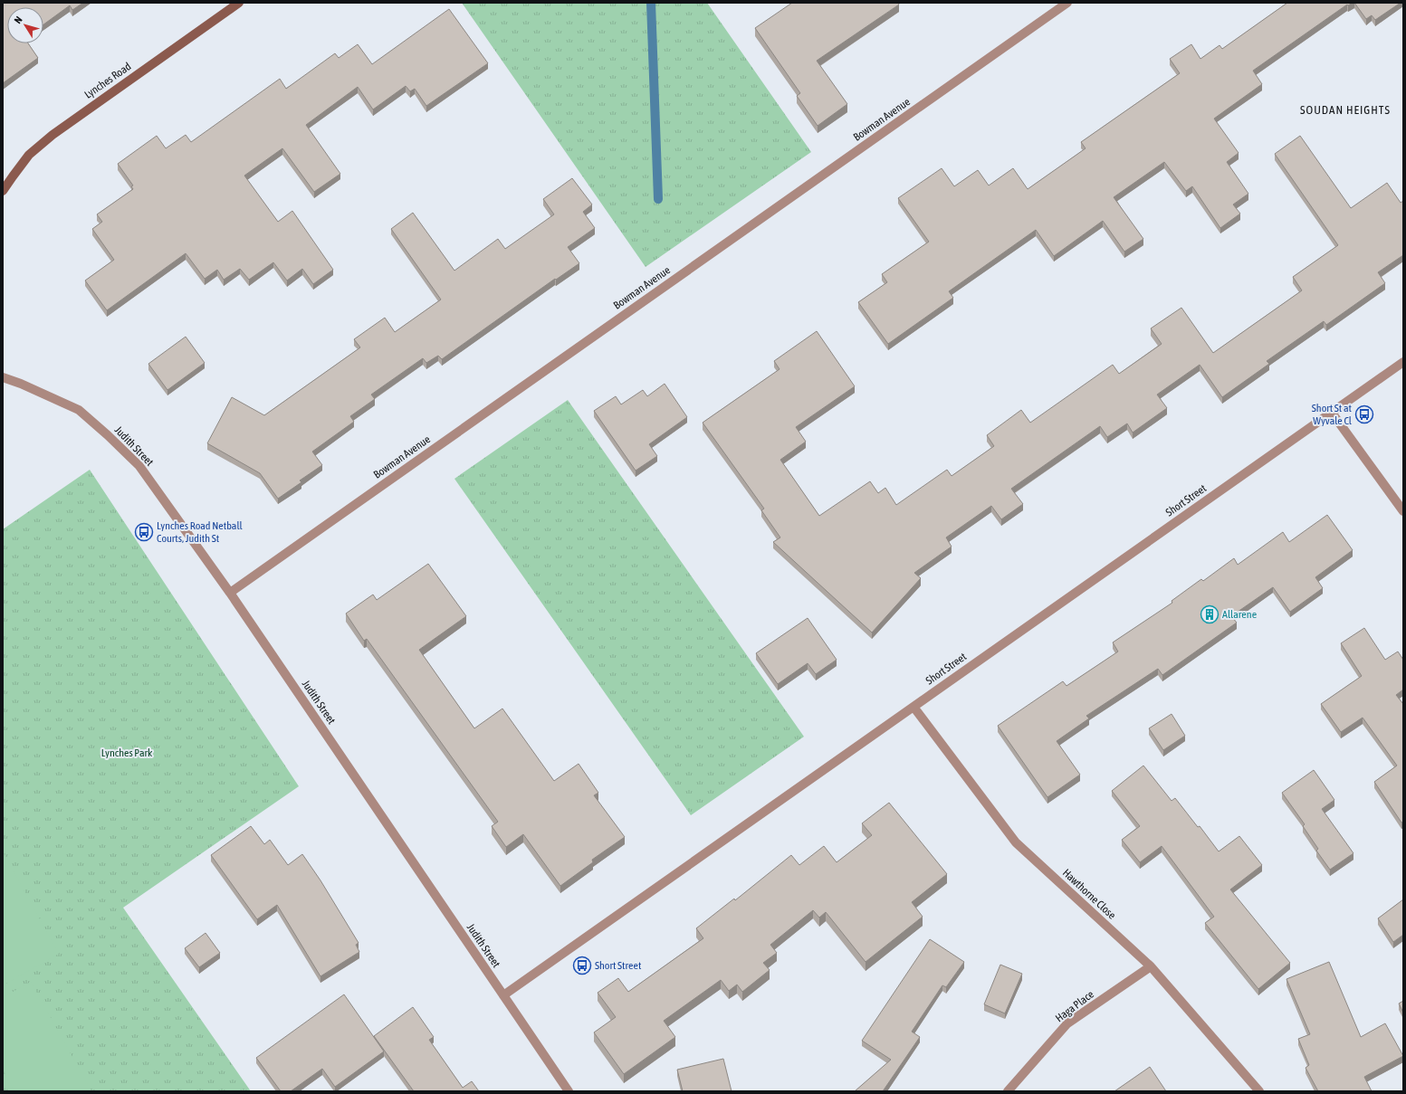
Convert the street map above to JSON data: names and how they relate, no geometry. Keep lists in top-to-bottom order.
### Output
{
  "streets": {
    "street": [
      "Lynches Road",
      "Bowman Avenue",
      "Judith Street",
      "Short Street",
      "Hawthorne Close",
      "Haga Place"
    ]
  },
  "crossings": [
    ["Bowman Avenue", "Judith Street"],
    ["Judith Street", "Short Street"],
    ["Short Street", "Hawthorne Close"],
    ["Hawthorne Close", "Haga Place"]
  ],
  "districts": ["SOUDAN HEIGHTS"],
  "parks": ["Lynches Park"],
  "places": {
    "bus stop": ["Short St at Wyvale Cl", "Lynches Road Netball Courts, Judith St", "Short Street"],
    "building": ["Allarene"]
  },
  "north": "top left"
}
